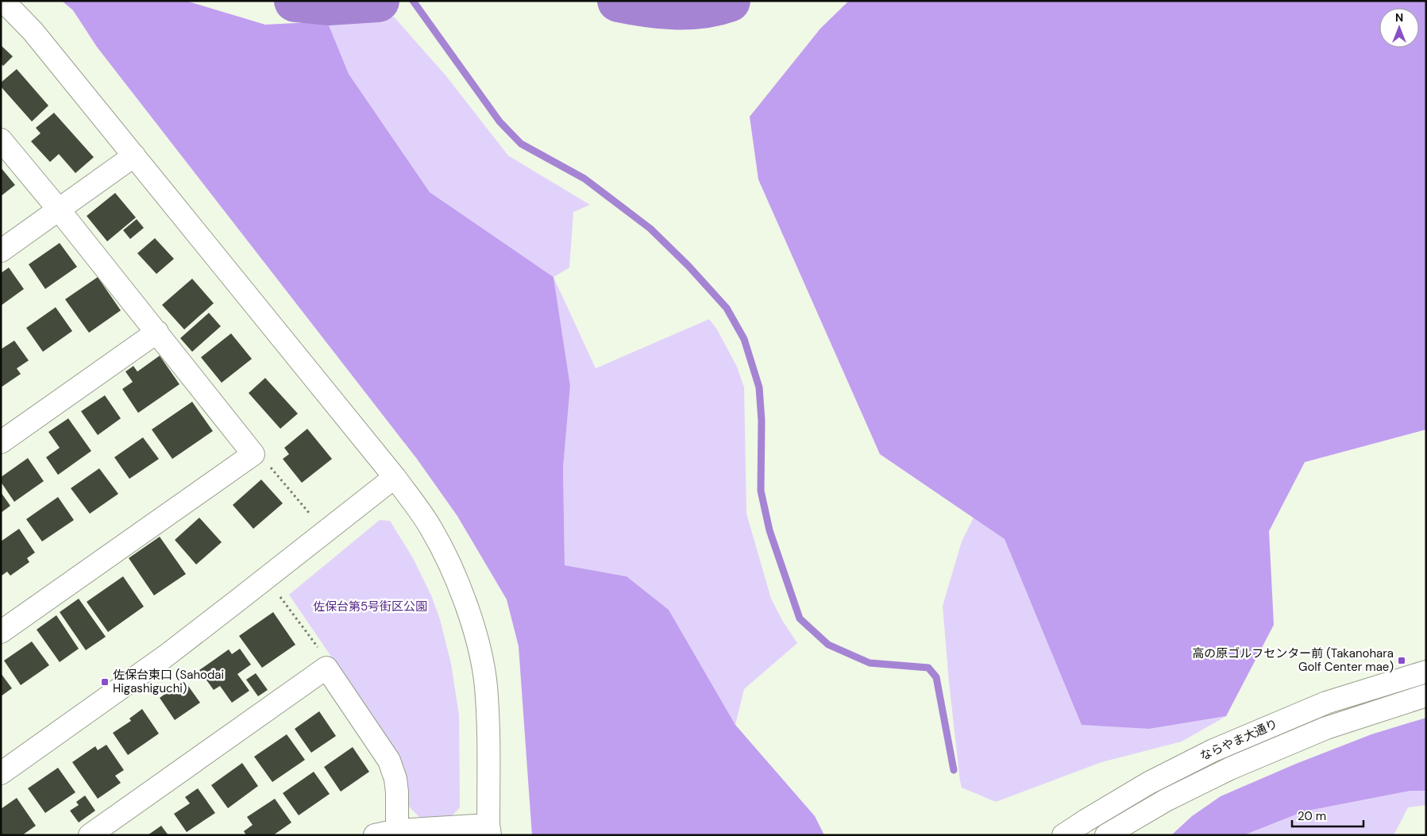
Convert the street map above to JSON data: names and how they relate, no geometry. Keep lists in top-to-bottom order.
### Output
{
  "streets": {
    "street": ["ならやま大通り"]
  },
  "parks": ["佐保台第5号街区公園"],
  "places": {
    "transit": ["高の原ゴルフセンター前 (Takanohara Golf Center mae)", "佐保台東口 (Sahodai Higashiguchi)"]
  },
  "scale_bar": "20 m",
  "north": "top"
}
